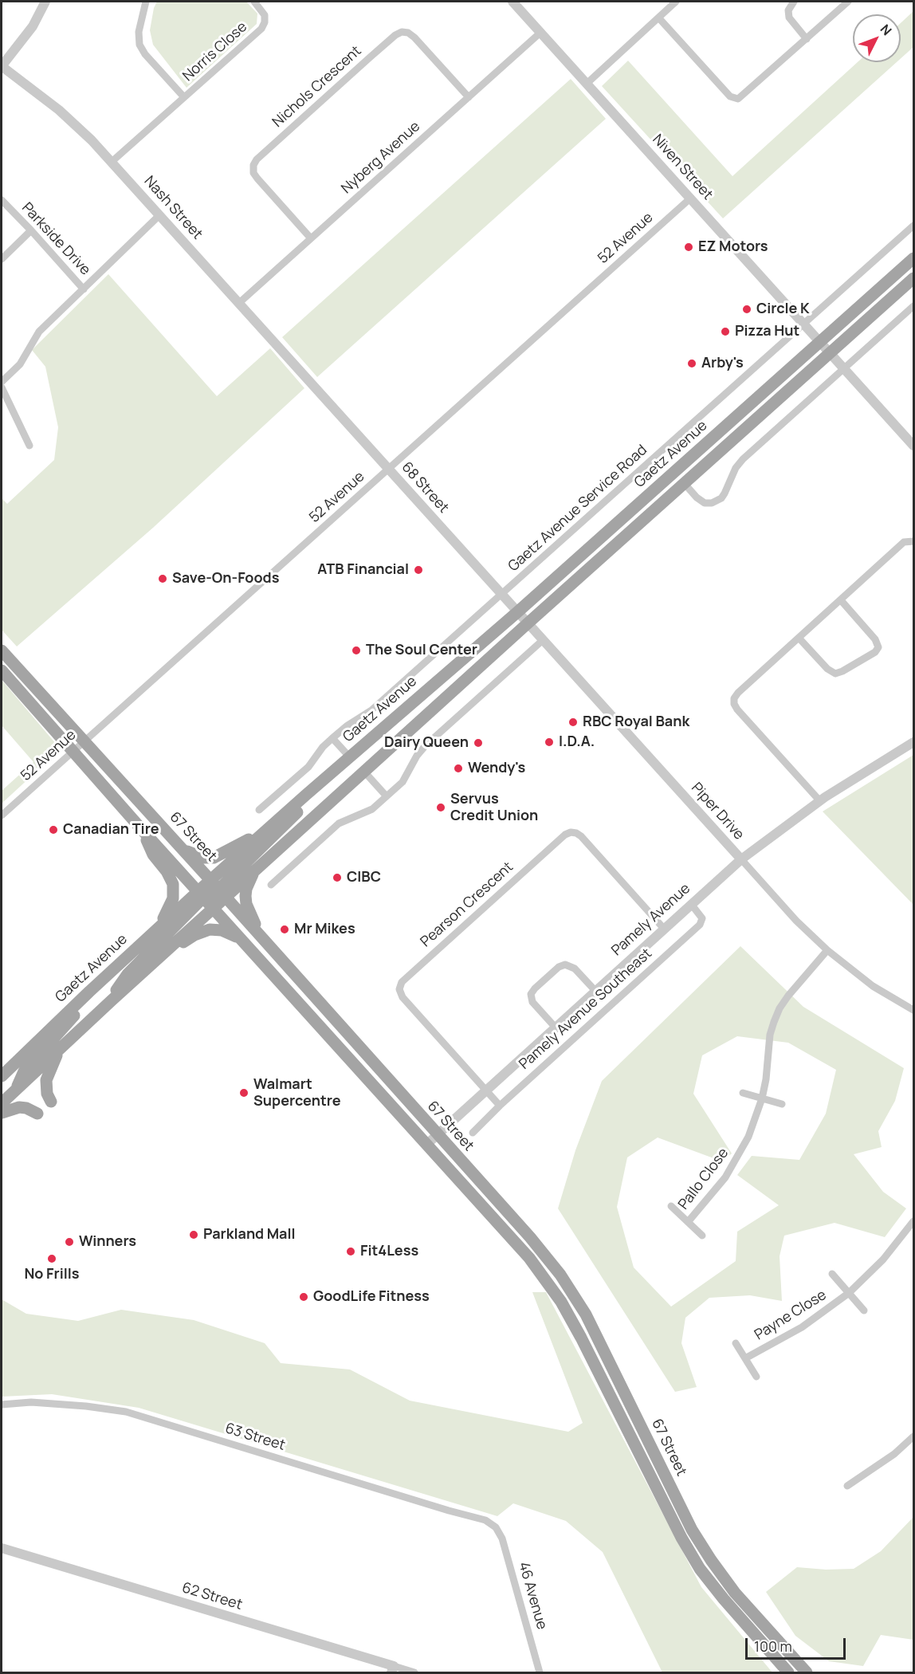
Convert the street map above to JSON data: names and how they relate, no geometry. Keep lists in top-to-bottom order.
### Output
{
  "streets": {
    "main road": ["Gaetz Avenue", "67 Street"],
    "street": [
      "Norris Close",
      "Nichols Crescent",
      "Nyberg Avenue",
      "Niven Street",
      "Nash Street",
      "52 Avenue",
      "Parkside Drive",
      "68 Street",
      "Gaetz Avenue Service Road",
      "Piper Drive",
      "Pearson Crescent",
      "Pamely Avenue",
      "Pamely Avenue Southeast",
      "Pallo Close",
      "Payne Close",
      "63 Street",
      "46 Avenue",
      "62 Street"
    ]
  },
  "crossings": [
    ["Norris Close", "Nash Street"],
    ["Nichols Crescent", "Nyberg Avenue"],
    ["Nyberg Avenue", "Niven Street"],
    ["Nyberg Avenue", "Nash Street"],
    ["Niven Street", "52 Avenue"],
    ["Niven Street", "Gaetz Avenue"],
    ["Niven Street", "Gaetz Avenue Service Road"],
    ["Nash Street", "68 Street"],
    ["52 Avenue", "68 Street"],
    ["52 Avenue", "67 Street"],
    ["Gaetz Avenue", "68 Street"],
    ["Gaetz Avenue", "Piper Drive"],
    ["Gaetz Avenue", "67 Street"],
    ["68 Street", "Gaetz Avenue Service Road"],
    ["68 Street", "Piper Drive"],
    ["Piper Drive", "Pamely Avenue"],
    ["Piper Drive", "Pallo Close"],
    ["67 Street", "Pamely Avenue"],
    ["Pearson Crescent", "Pamely Avenue"],
    ["Pearson Crescent", "Pamely Avenue Southeast"],
    ["Pamely Avenue", "Pamely Avenue Southeast"],
    ["63 Street", "46 Avenue"]
  ],
  "places": [
    "EZ Motors",
    "Circle K",
    "Pizza Hut",
    "Arby's",
    "ATB Financial",
    "Save-On-Foods",
    "The Soul Center",
    "RBC Royal Bank",
    "I.D.A.",
    "Dairy Queen",
    "Wendy's",
    "Servus Credit Union",
    "Canadian Tire",
    "CIBC",
    "Mr Mikes",
    "Walmart Supercentre",
    "Parkland Mall",
    "Winners",
    "Fit4Less",
    "No Frills",
    "GoodLife Fitness"
  ],
  "scale_bar": "100 m",
  "north": "top right"
}
